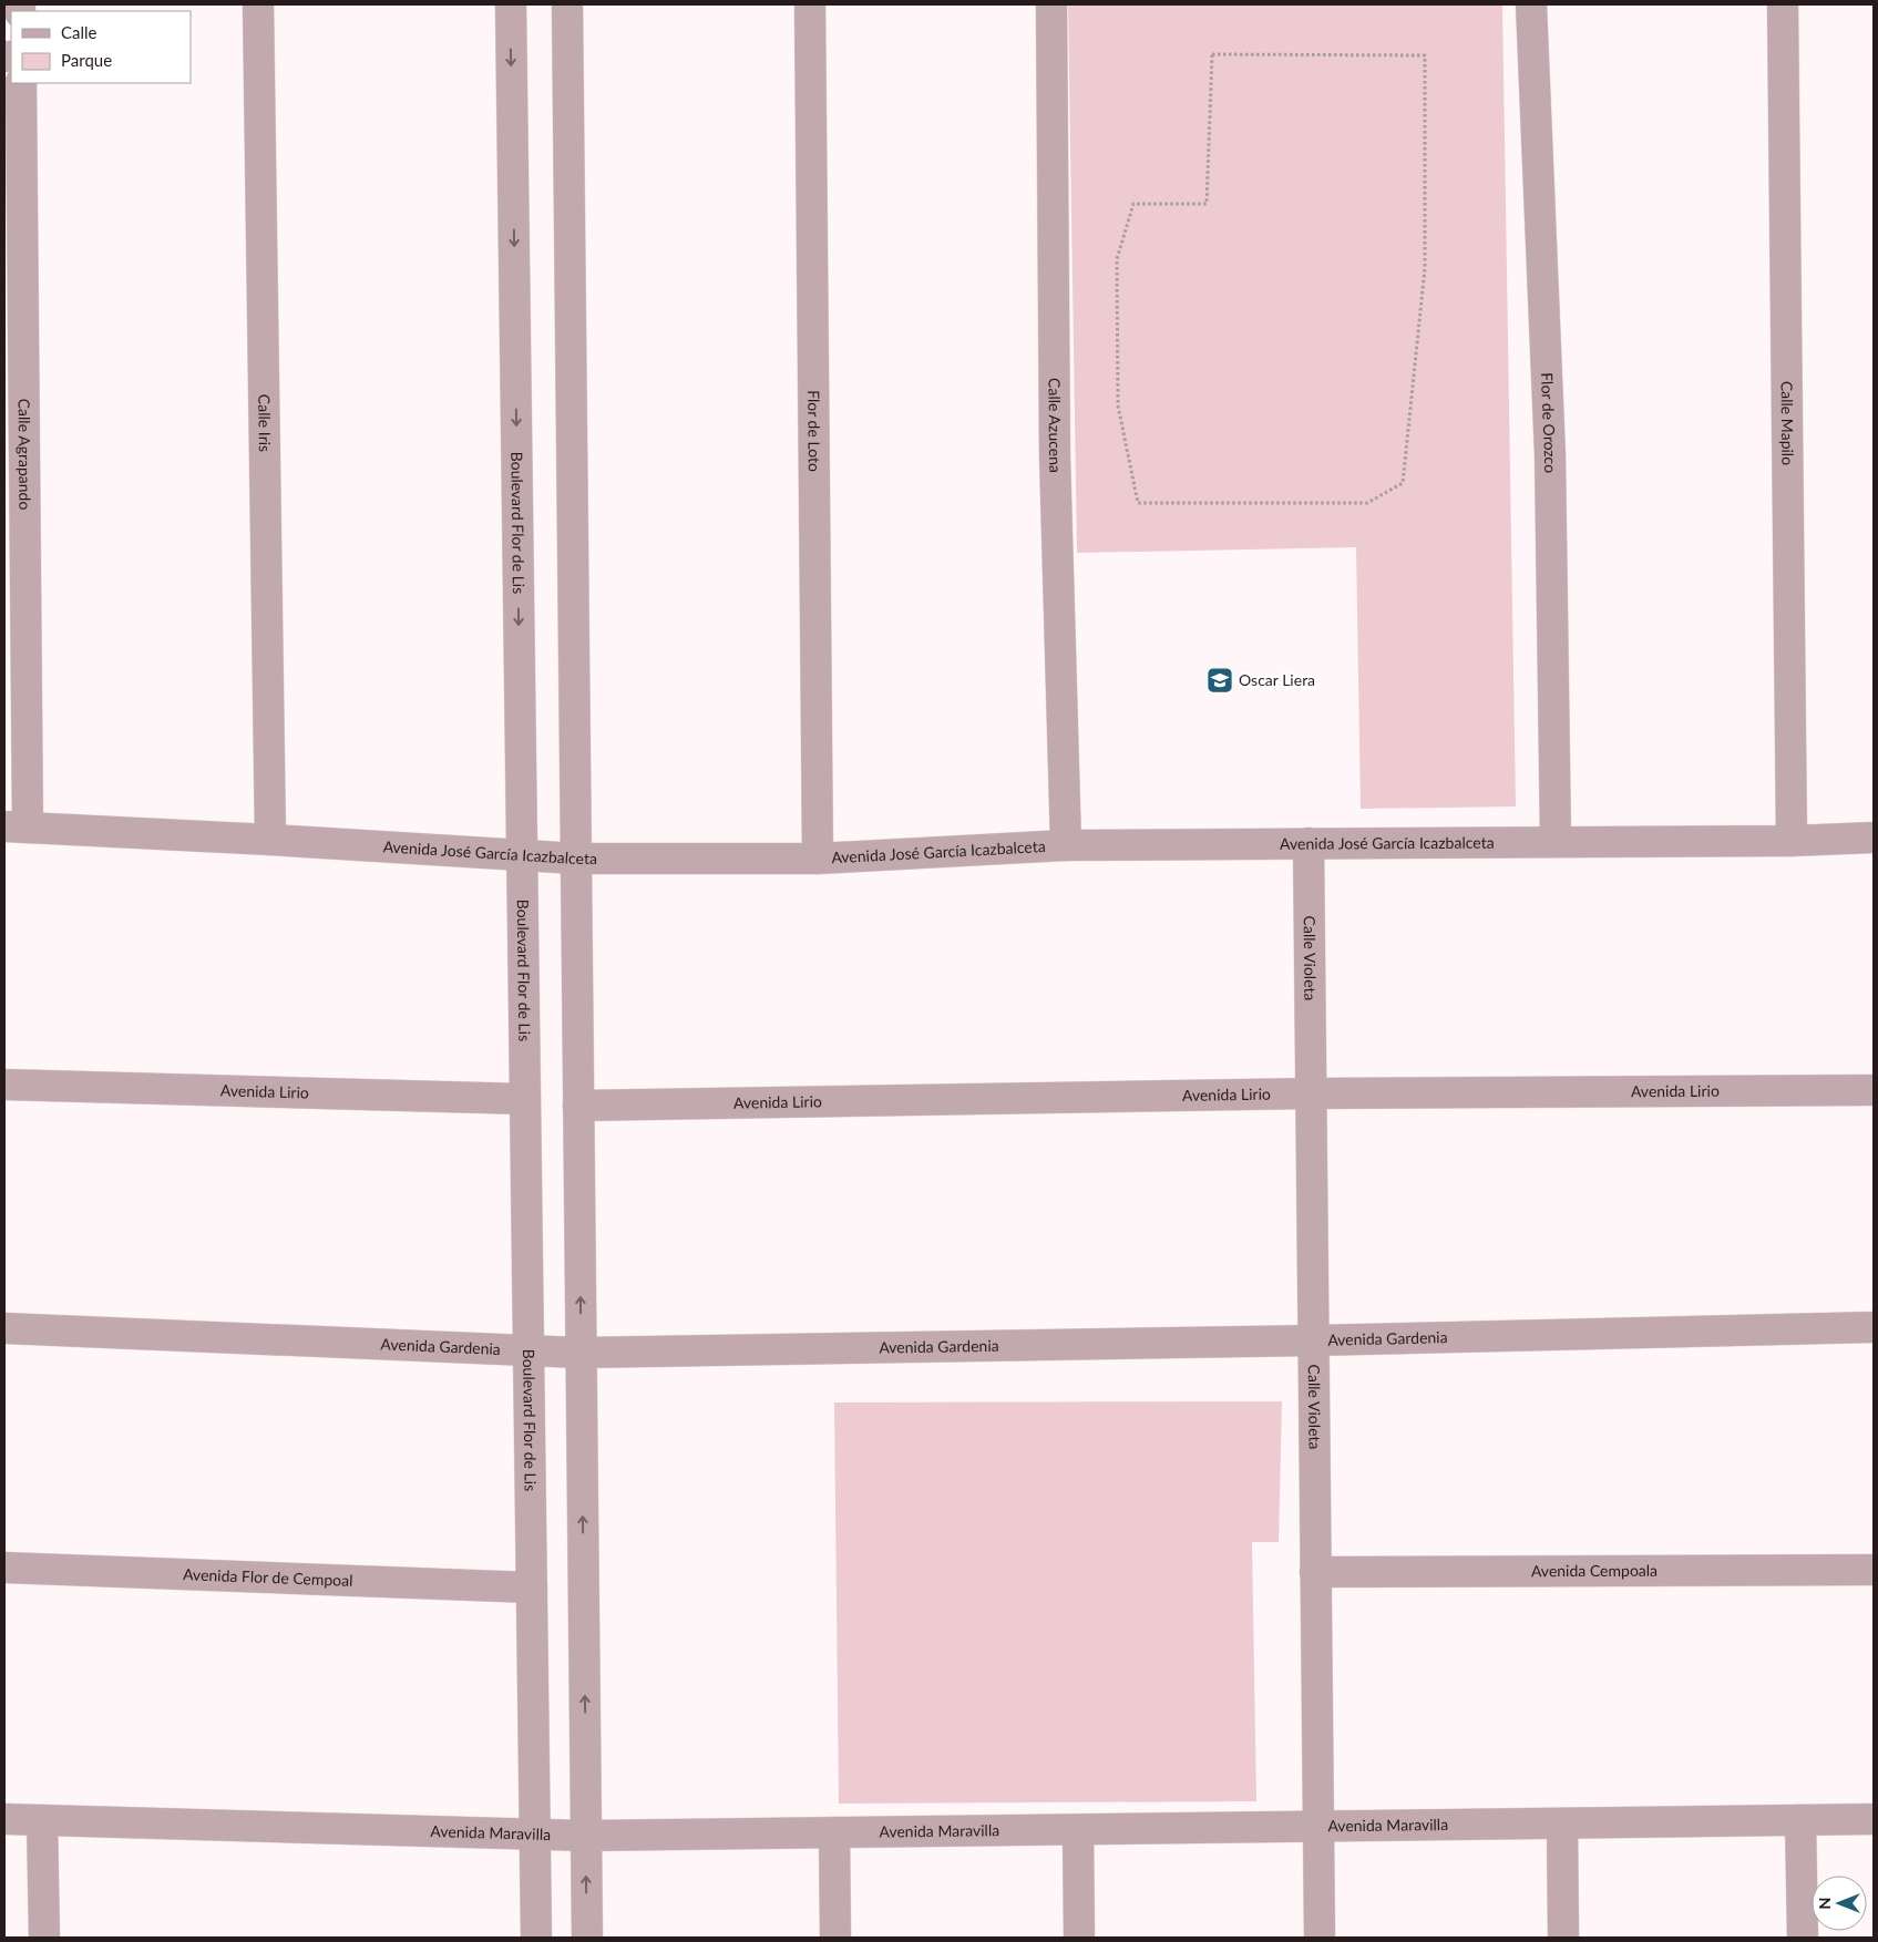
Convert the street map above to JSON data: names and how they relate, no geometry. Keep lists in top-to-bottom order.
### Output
{
  "streets": {
    "street": [
      "Calle Iris",
      "Flor de Orozco",
      "Calle Mapilo",
      "Calle Azucena",
      "Flor de Loto",
      "Calle Agrapando",
      "Boulevard Flor de Lis",
      "Avenida José García Icazbalceta",
      "Calle Violeta",
      "Avenida Lirio",
      "Avenida Gardenia",
      "Avenida Cempoala",
      "Avenida Flor de Cempoal",
      "Avenida Maravilla"
    ]
  },
  "crossings": [
    ["Calle Iris", "Avenida José García Icazbalceta"],
    ["Flor de Orozco", "Avenida José García Icazbalceta"],
    ["Calle Mapilo", "Avenida José García Icazbalceta"],
    ["Calle Azucena", "Avenida José García Icazbalceta"],
    ["Flor de Loto", "Avenida José García Icazbalceta"],
    ["Calle Agrapando", "Avenida José García Icazbalceta"],
    ["Boulevard Flor de Lis", "Avenida José García Icazbalceta"],
    ["Boulevard Flor de Lis", "Avenida Lirio"],
    ["Boulevard Flor de Lis", "Avenida Gardenia"],
    ["Boulevard Flor de Lis", "Avenida Flor de Cempoal"],
    ["Boulevard Flor de Lis", "Avenida Maravilla"],
    ["Avenida José García Icazbalceta", "Calle Violeta"],
    ["Calle Violeta", "Avenida Lirio"],
    ["Calle Violeta", "Avenida Gardenia"],
    ["Calle Violeta", "Avenida Cempoala"],
    ["Calle Violeta", "Avenida Maravilla"]
  ],
  "places": {
    "school or university": ["Oscar Liera"]
  },
  "legend": ["Calle", "Parque"],
  "north": "left"
}
